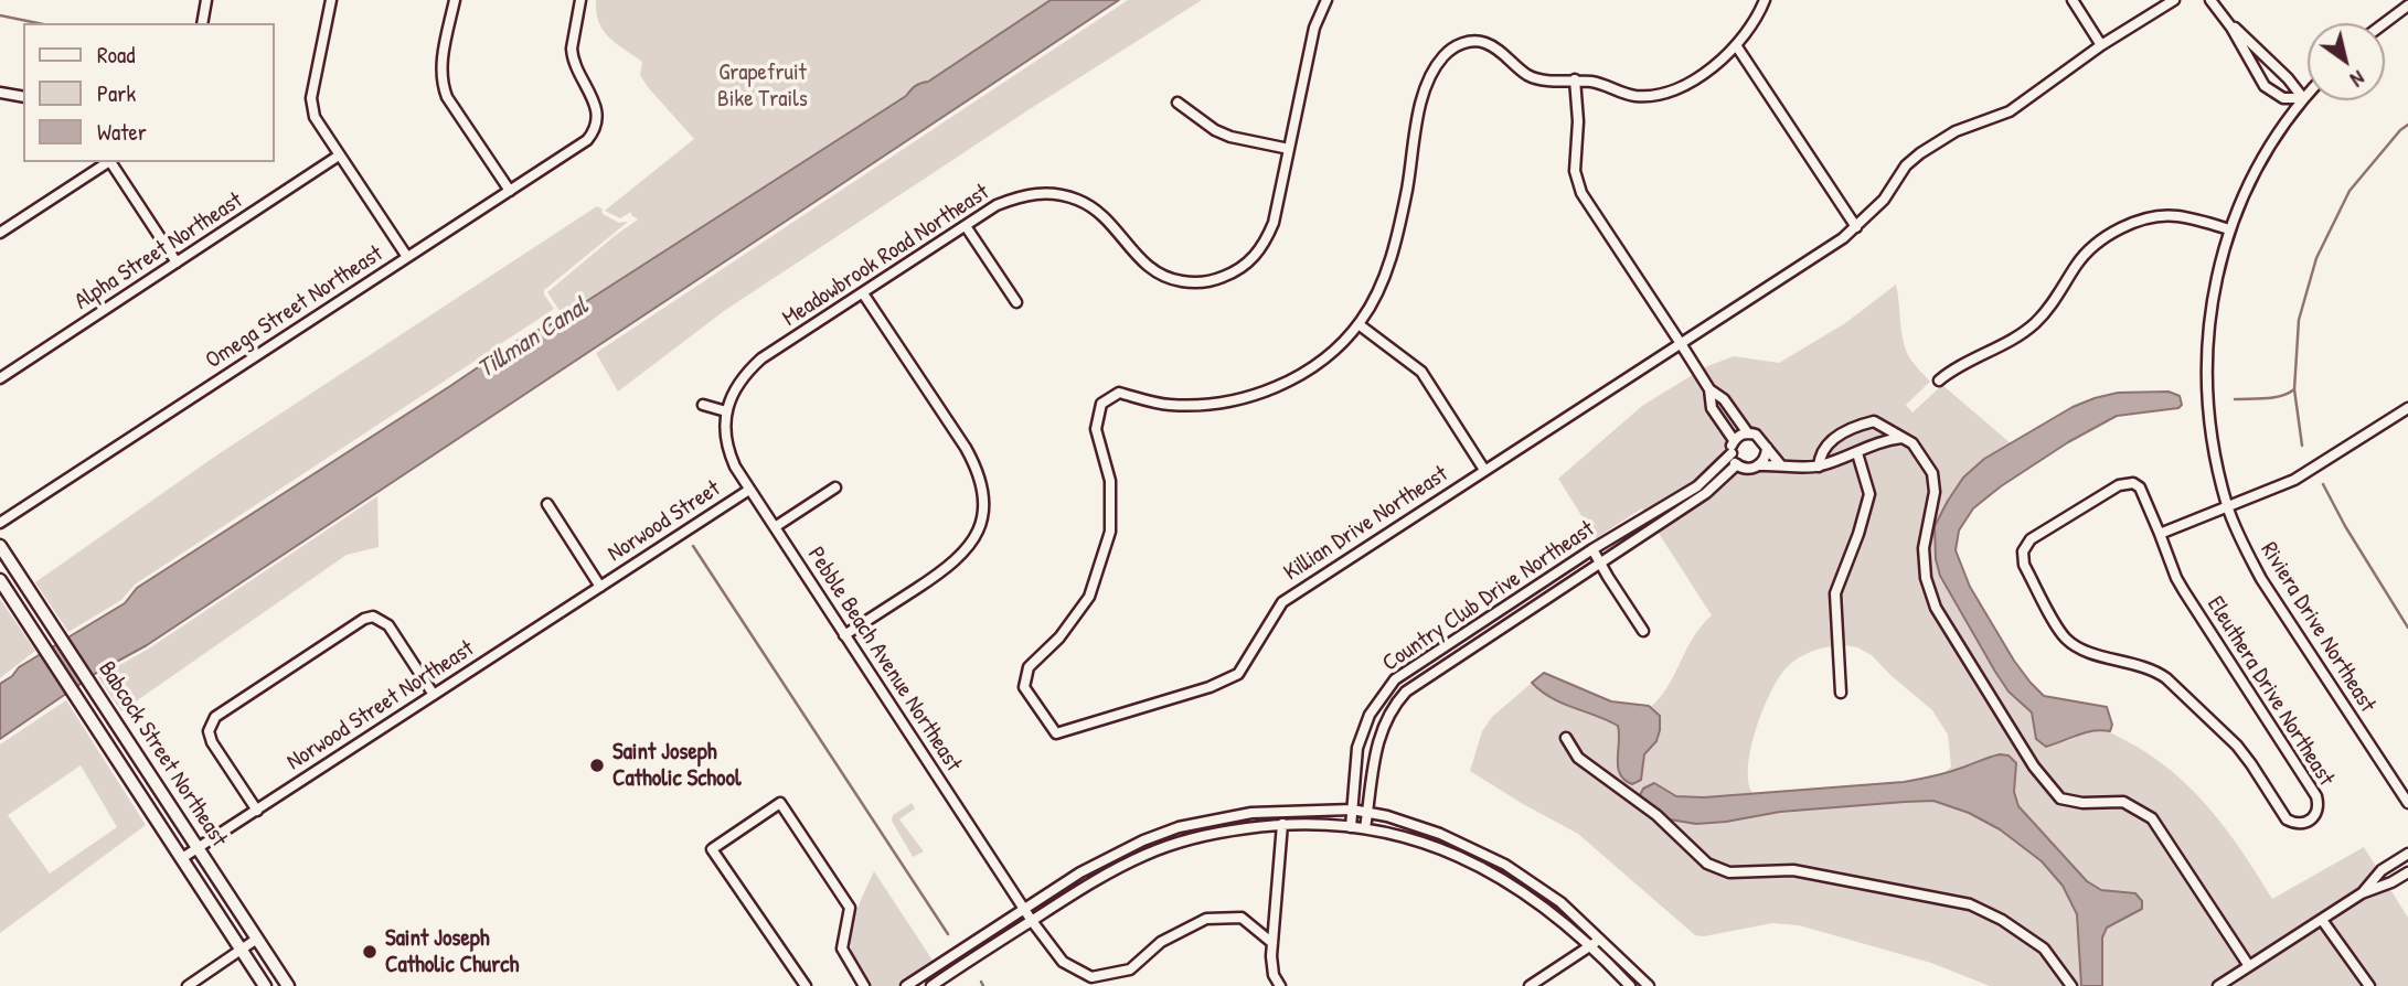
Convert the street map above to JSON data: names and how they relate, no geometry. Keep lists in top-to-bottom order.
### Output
{
  "streets": {
    "main road": ["Babcock Street Northeast"],
    "street": [
      "Alpha Street Northeast",
      "Meadowbrook Road Northeast",
      "Omega Street Northeast",
      "Norwood Street",
      "Killian Drive Northeast",
      "Country Club Drive Northeast",
      "Riviera Drive Northeast",
      "Pebble Beach Avenue Northeast",
      "Eleuthera Drive Northeast",
      "Norwood Street Northeast"
    ]
  },
  "crossings": [
    ["Meadowbrook Road Northeast", "Pebble Beach Avenue Northeast"],
    ["Norwood Street", "Pebble Beach Avenue Northeast"],
    ["Norwood Street", "Norwood Street Northeast"],
    ["Norwood Street Northeast", "Babcock Street Northeast"]
  ],
  "water": ["Tillman Canal"],
  "parks": ["Grapefruit Bike Trails"],
  "places": ["Saint Joseph Catholic School", "Saint Joseph Catholic Church"],
  "legend": ["Road", "Park", "Water"],
  "north": "bottom right"
}
